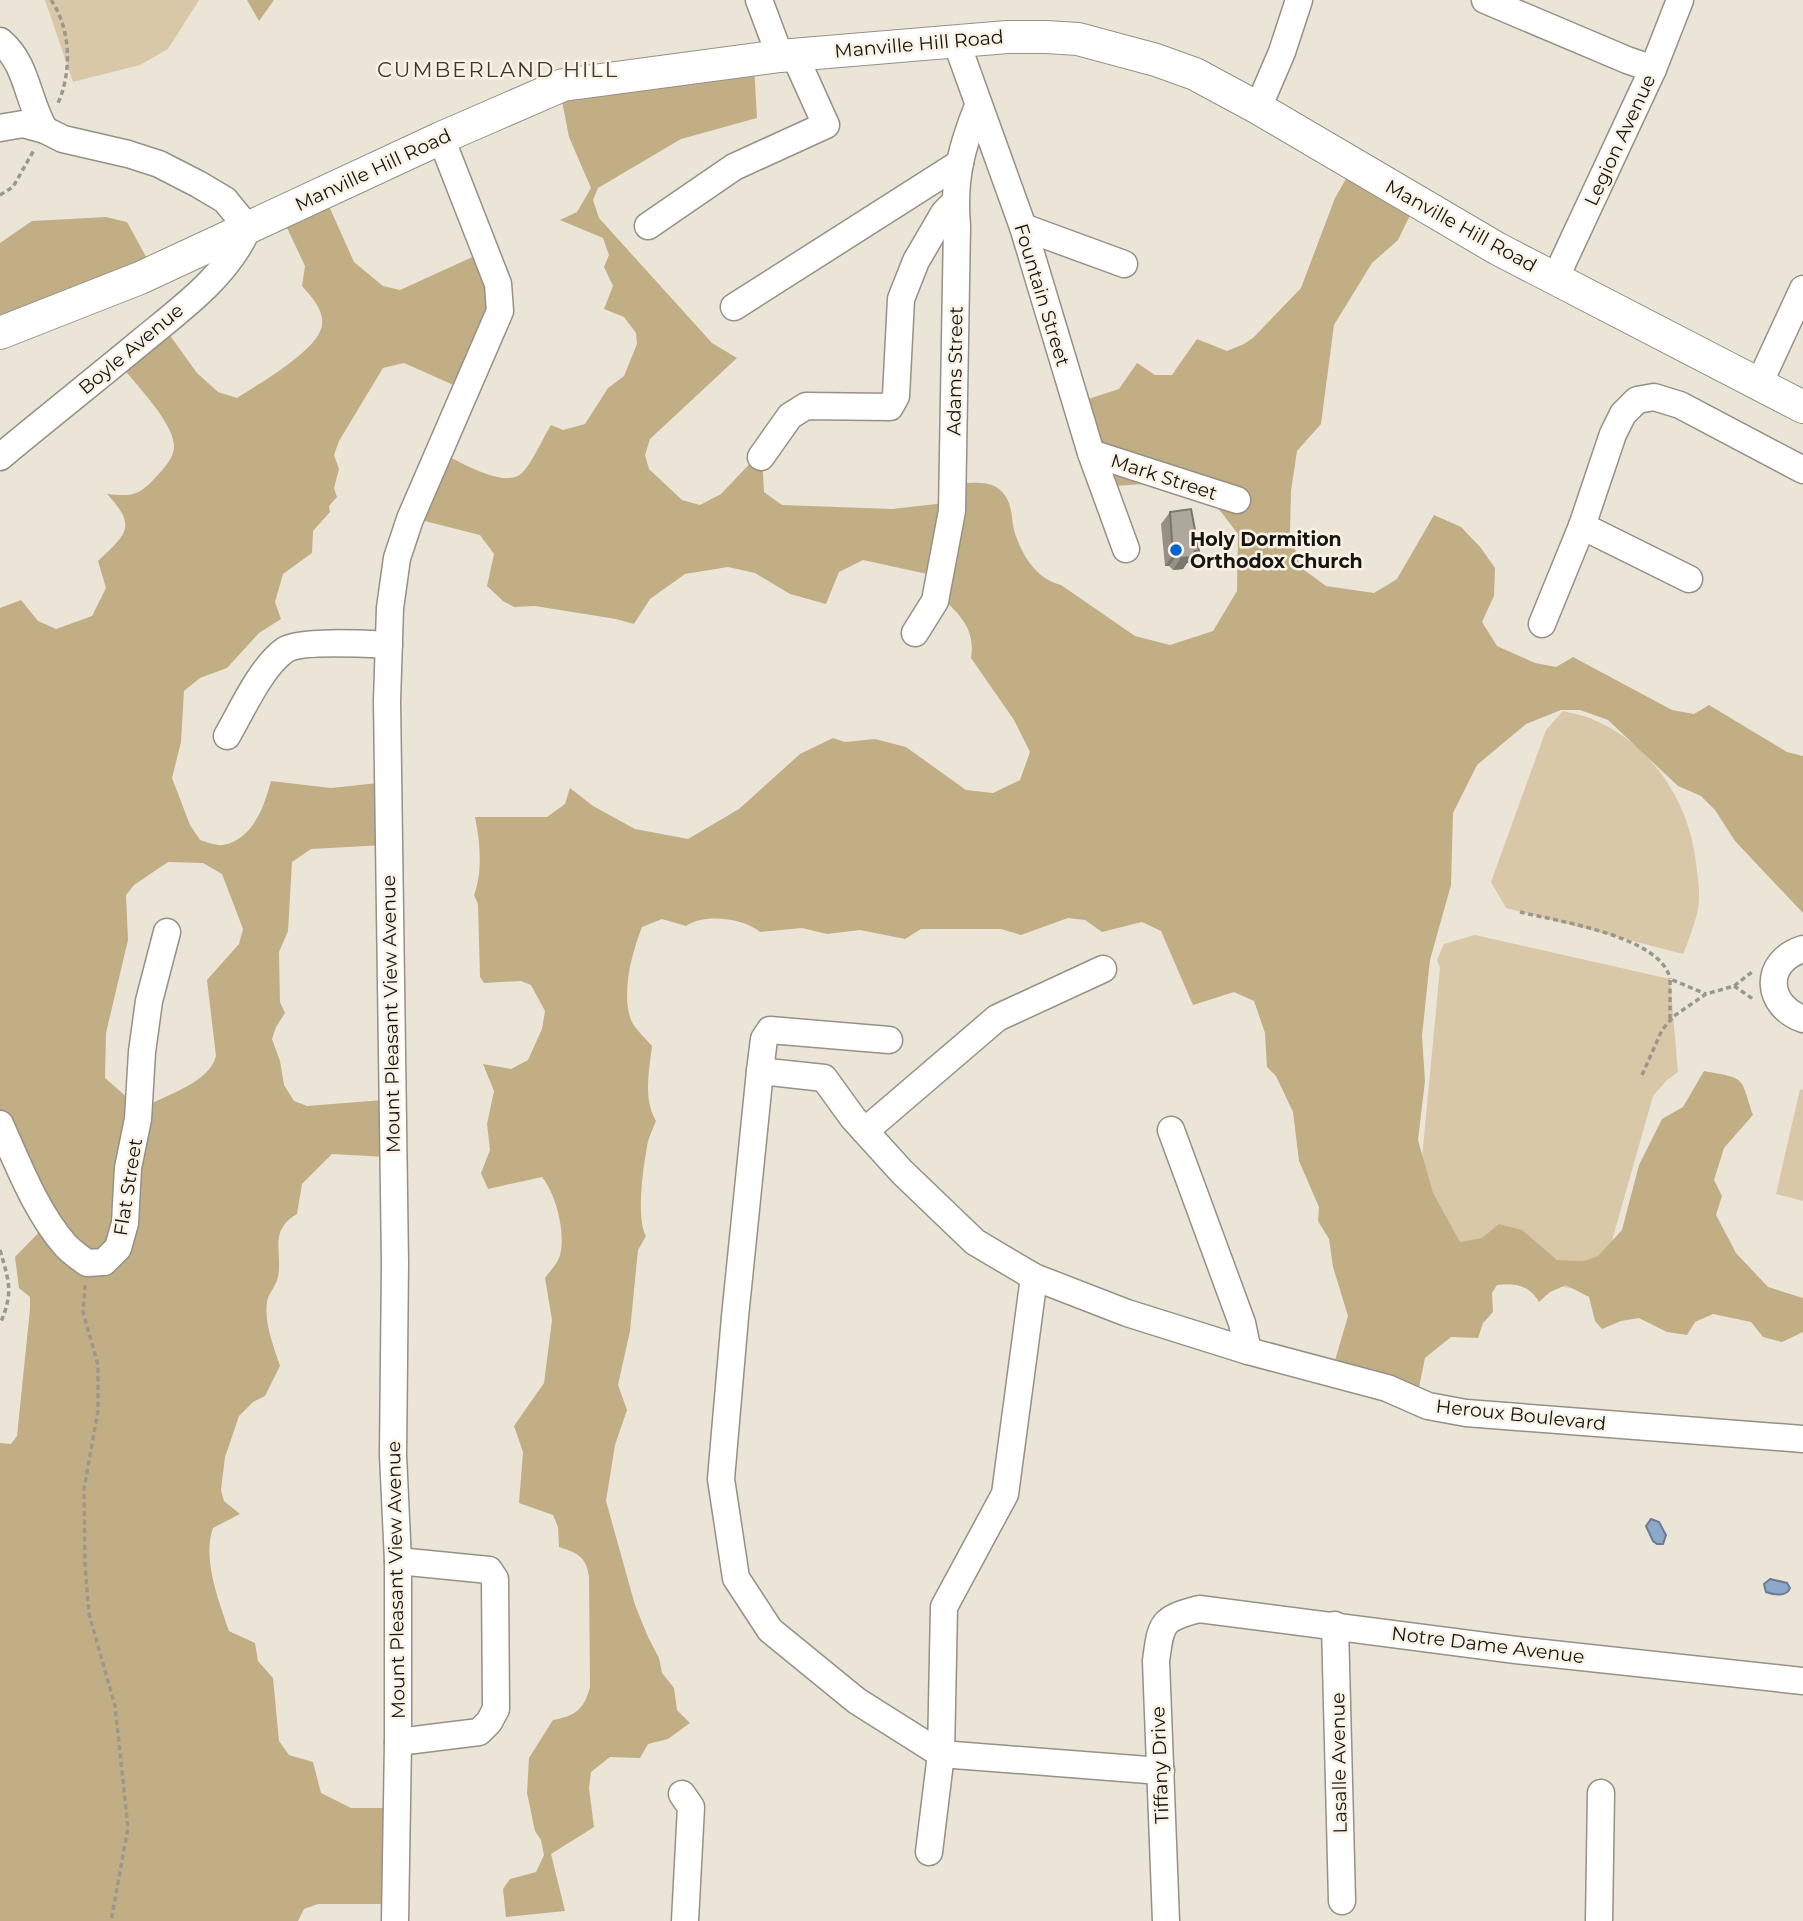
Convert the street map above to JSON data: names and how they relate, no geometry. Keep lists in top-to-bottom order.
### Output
{
  "streets": {
    "main road": ["Manville Hill Road"],
    "street": [
      "Legion Avenue",
      "Fountain Street",
      "Boyle Avenue",
      "Adams Street",
      "Mark Street",
      "Mount Pleasant View Avenue",
      "Flat Street",
      "Heroux Boulevard",
      "Notre Dame Avenue",
      "Lasalle Avenue",
      "Tiffany Drive"
    ]
  },
  "crossings": [
    ["Manville Hill Road", "Legion Avenue"],
    ["Manville Hill Road", "Fountain Street"],
    ["Manville Hill Road", "Boyle Avenue"],
    ["Manville Hill Road", "Mount Pleasant View Avenue"],
    ["Fountain Street", "Adams Street"],
    ["Fountain Street", "Mark Street"],
    ["Notre Dame Avenue", "Lasalle Avenue"],
    ["Notre Dame Avenue", "Tiffany Drive"]
  ],
  "districts": ["CUMBERLAND HILL"],
  "places": ["Holy Dormition Orthodox Church"]
}
